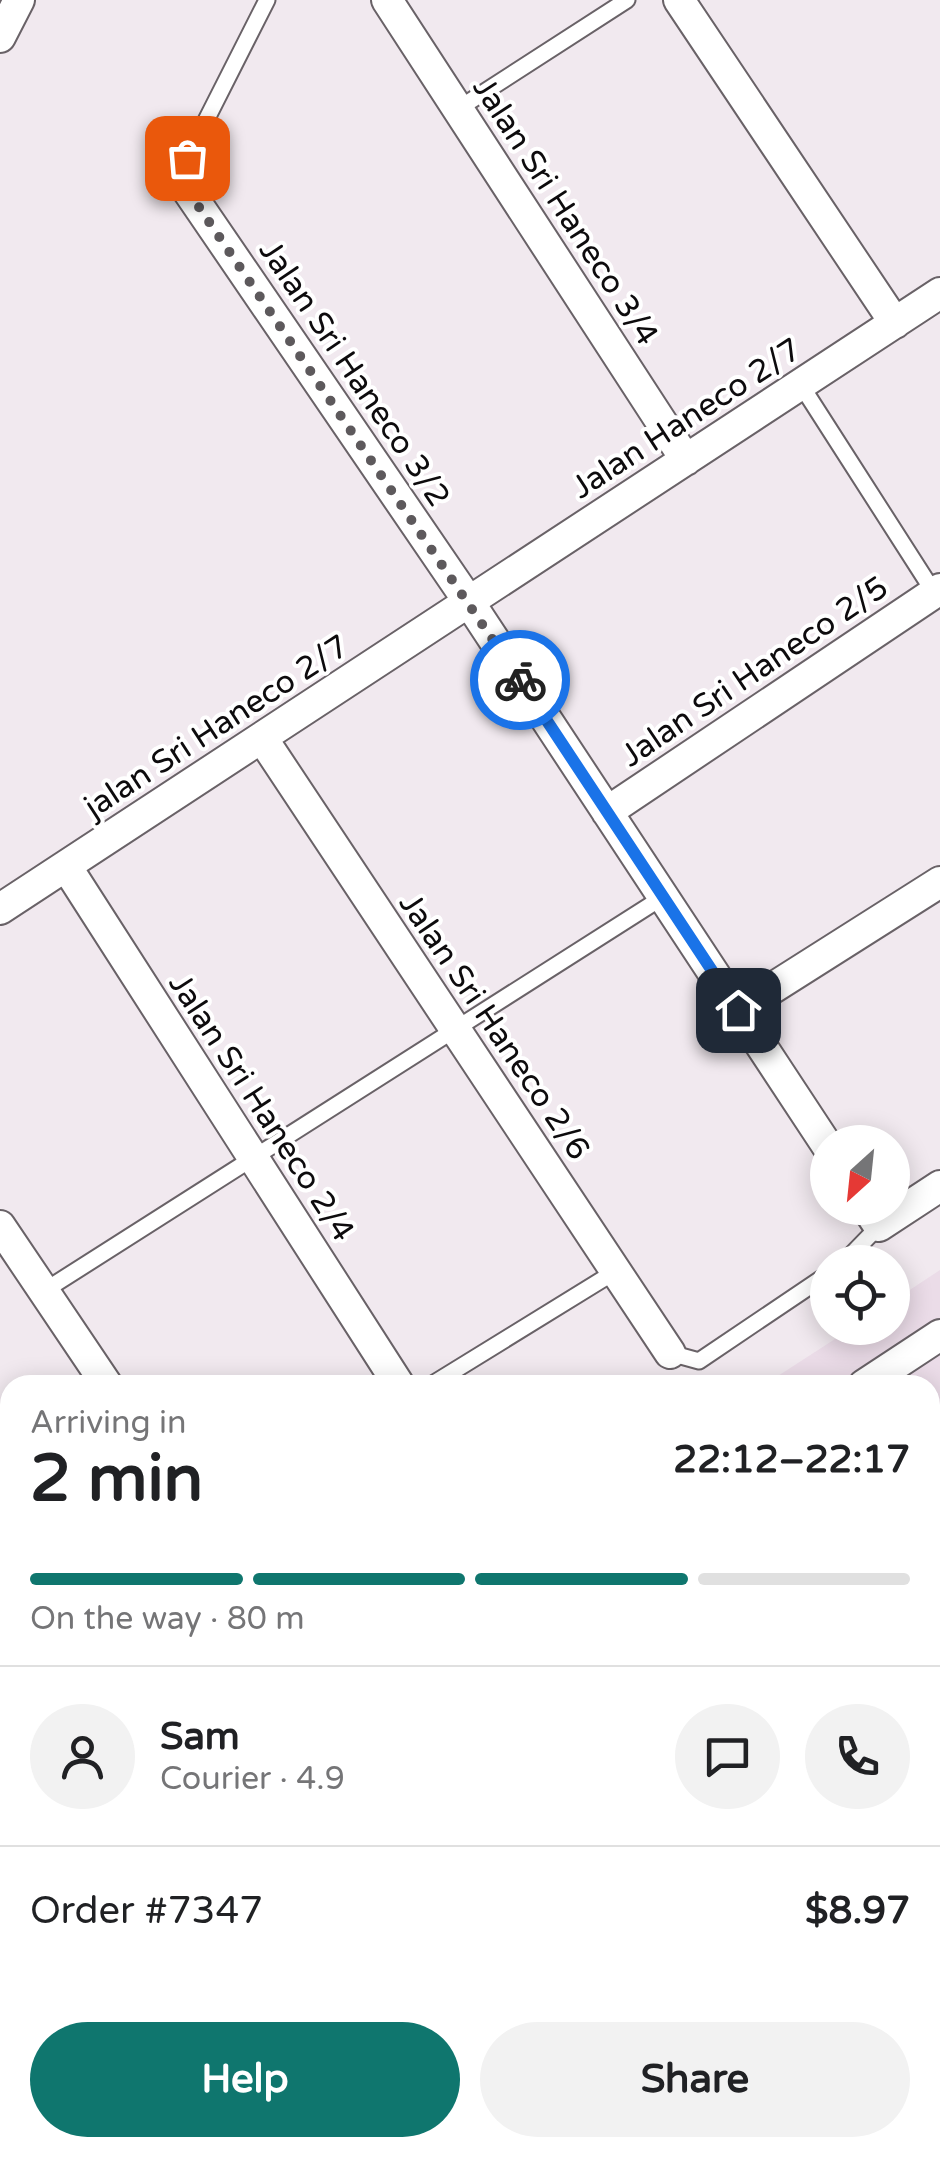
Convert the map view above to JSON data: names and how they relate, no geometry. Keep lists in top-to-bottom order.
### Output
{
  "streets": {
    "street": [
      "Jalan Sri Haneco 3/4",
      "Jalan Sri Haneco 3/2",
      "Jalan Haneco 2/7",
      "Jalan Sri Haneco 2/5",
      "jalan Sri Haneco 2/7",
      "Jalan Sri Haneco 2/6",
      "Jalan Sri Haneco 2/4"
    ]
  },
  "crossings": [
    ["Jalan Sri Haneco 3/4", "Jalan Haneco 2/7"],
    ["Jalan Sri Haneco 3/2", "Jalan Haneco 2/7"],
    ["Jalan Sri Haneco 3/2", "Jalan Sri Haneco 2/5"],
    ["Jalan Sri Haneco 3/2", "jalan Sri Haneco 2/7"],
    ["Jalan Haneco 2/7", "jalan Sri Haneco 2/7"],
    ["jalan Sri Haneco 2/7", "Jalan Sri Haneco 2/6"],
    ["jalan Sri Haneco 2/7", "Jalan Sri Haneco 2/4"]
  ],
  "north": "bottom left",
  "page": {
    "heading": ["2 min", "Arriving in", "22:12–22:17"],
    "panel": [
      "Sam",
      "Courier · 4.9",
      "Order #7347",
      "$8.97"
    ],
    "bar": "On the way · 80 m",
    "buttons": ["Help", "Share"]
  }
}
